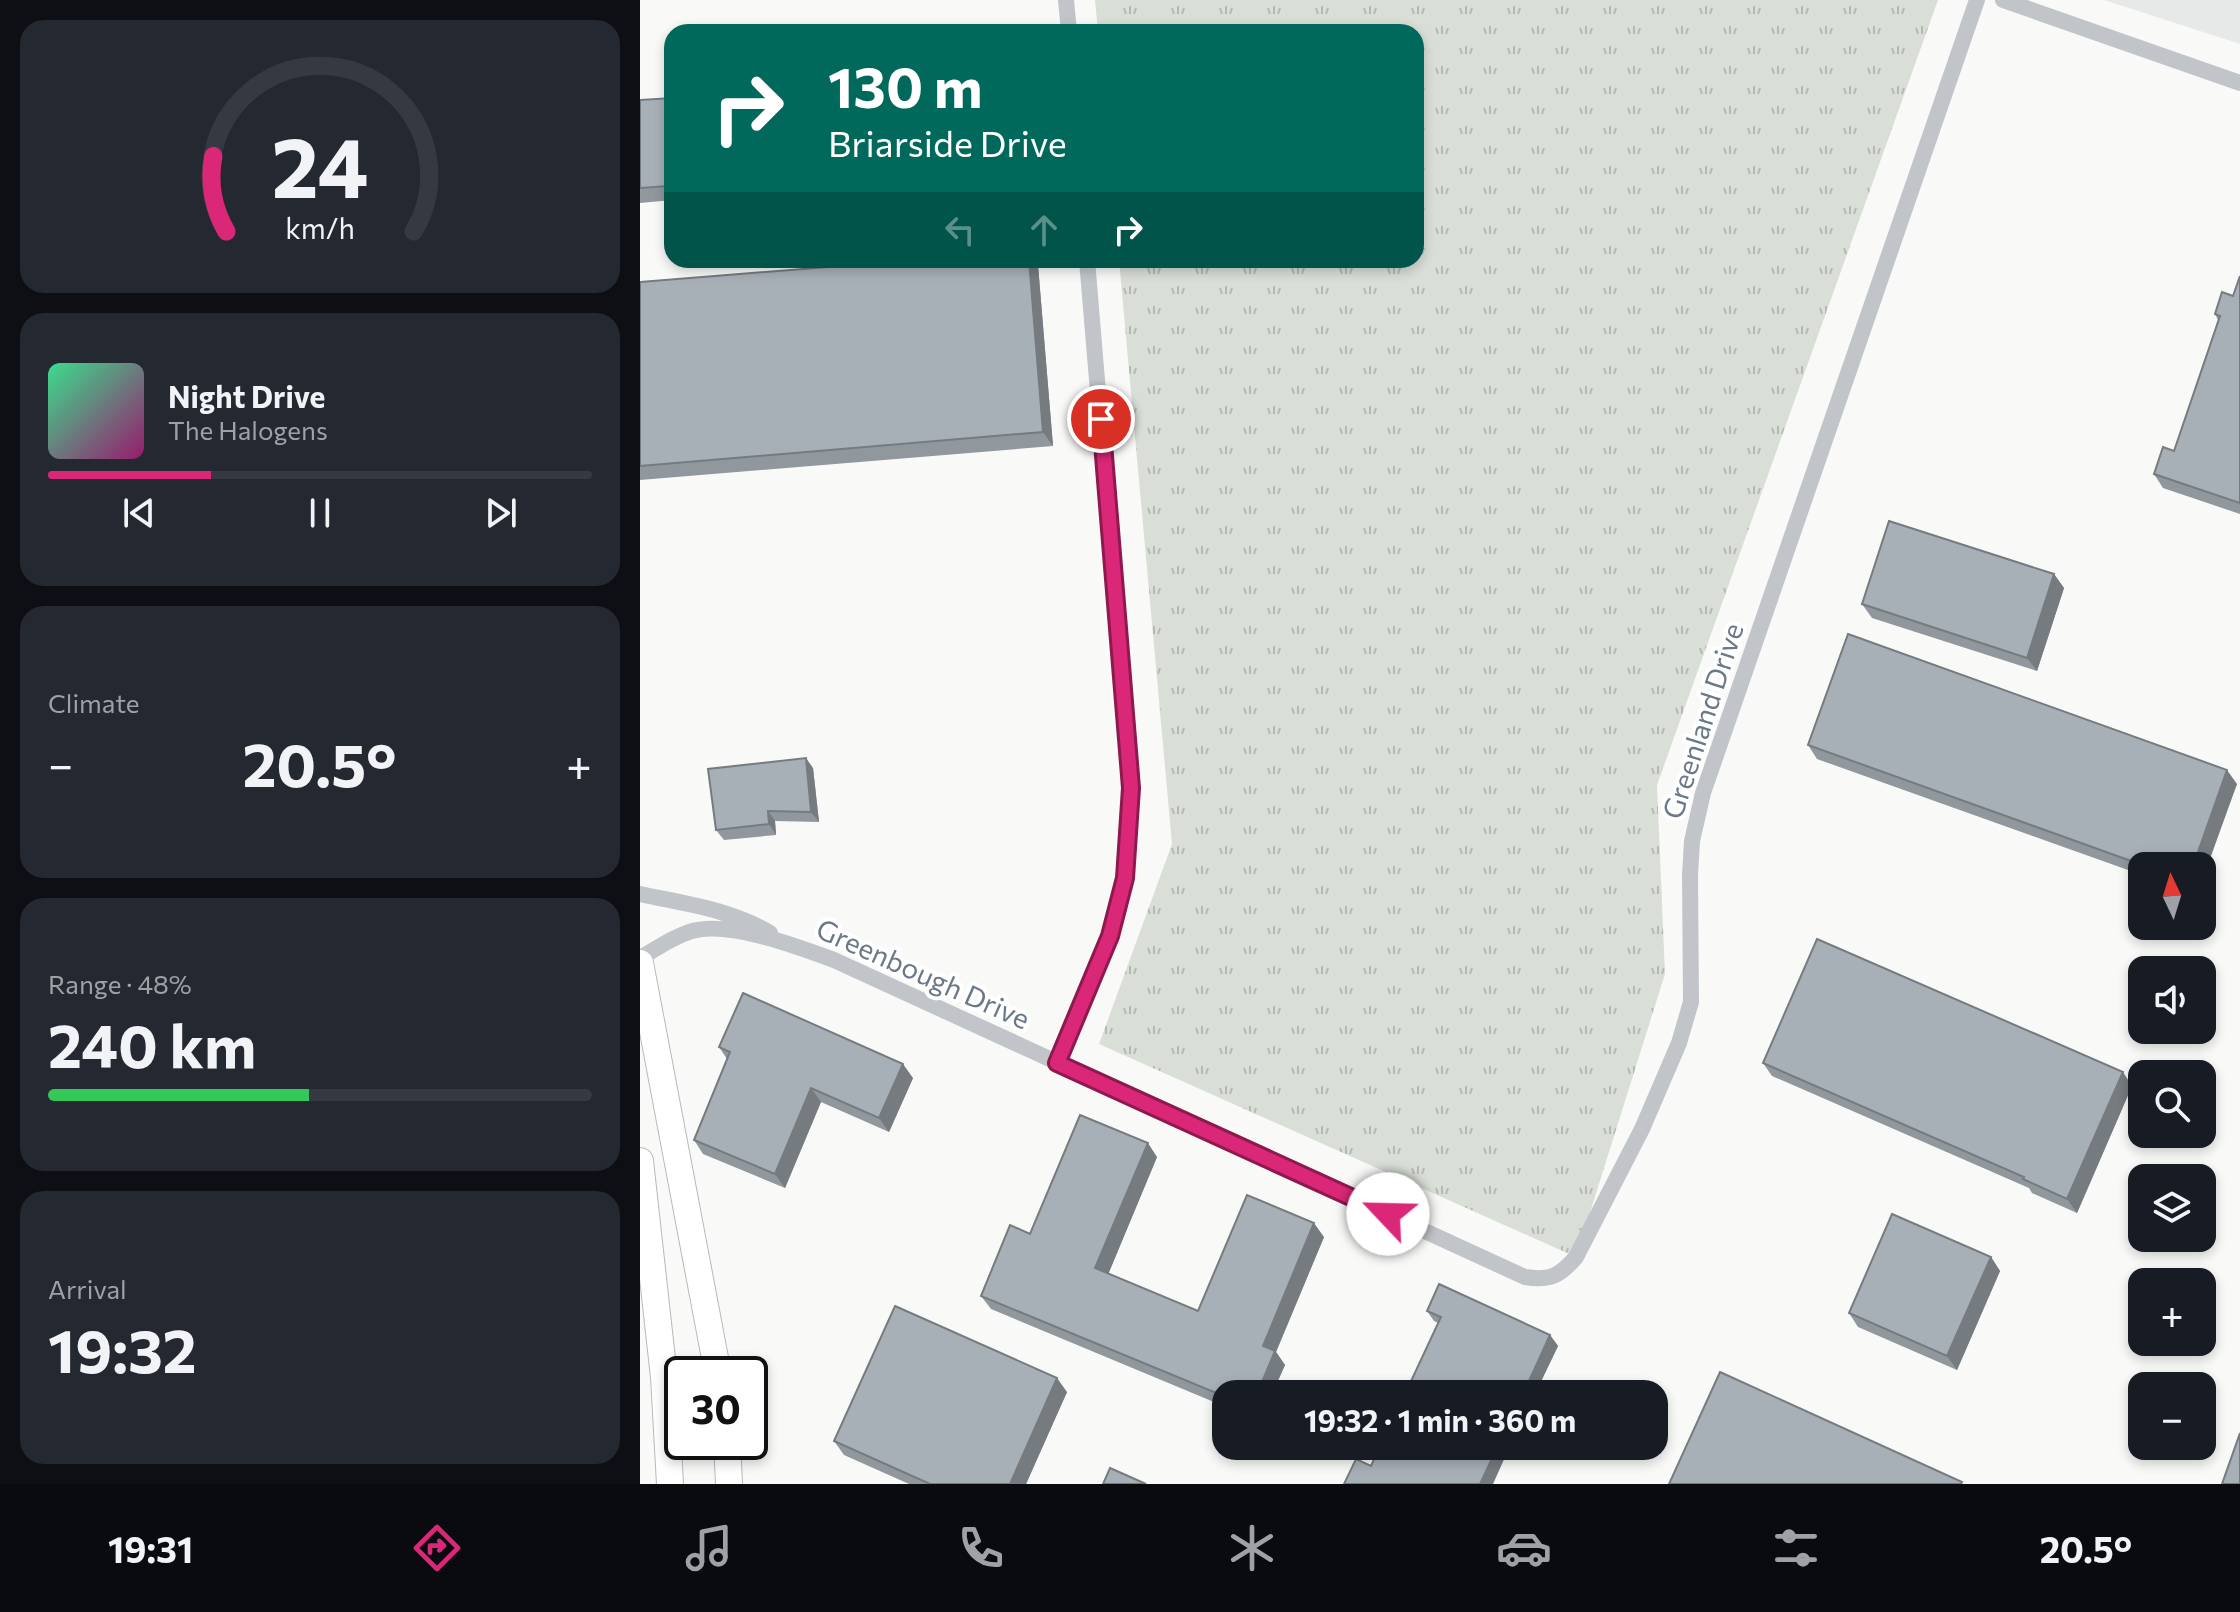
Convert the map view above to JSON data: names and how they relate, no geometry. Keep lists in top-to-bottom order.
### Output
{
  "streets": {
    "street": ["Greenland Drive", "Greenbough Drive"]
  },
  "crossings": [
    ["Greenland Drive", "Greenbough Drive"]
  ],
  "north": "top",
  "page": {
    "turn": ["130 m", "Briarside Drive"],
    "song": ["Night Drive", "The Halogens"],
    "tile": [
      "Climate",
      ["Range · 48%", "240 km"],
      ["Arrival", "19:32"]
    ],
    "heat": ["−", "20.5°", "+"],
    "map_buttons": ["+", "−"],
    "limit": "30",
    "trip": "19:32 · 1 min · 360 m",
    "tabs": ["19:31", "20.5°"],
    "gauge": ["24", "km/h"]
  }
}
